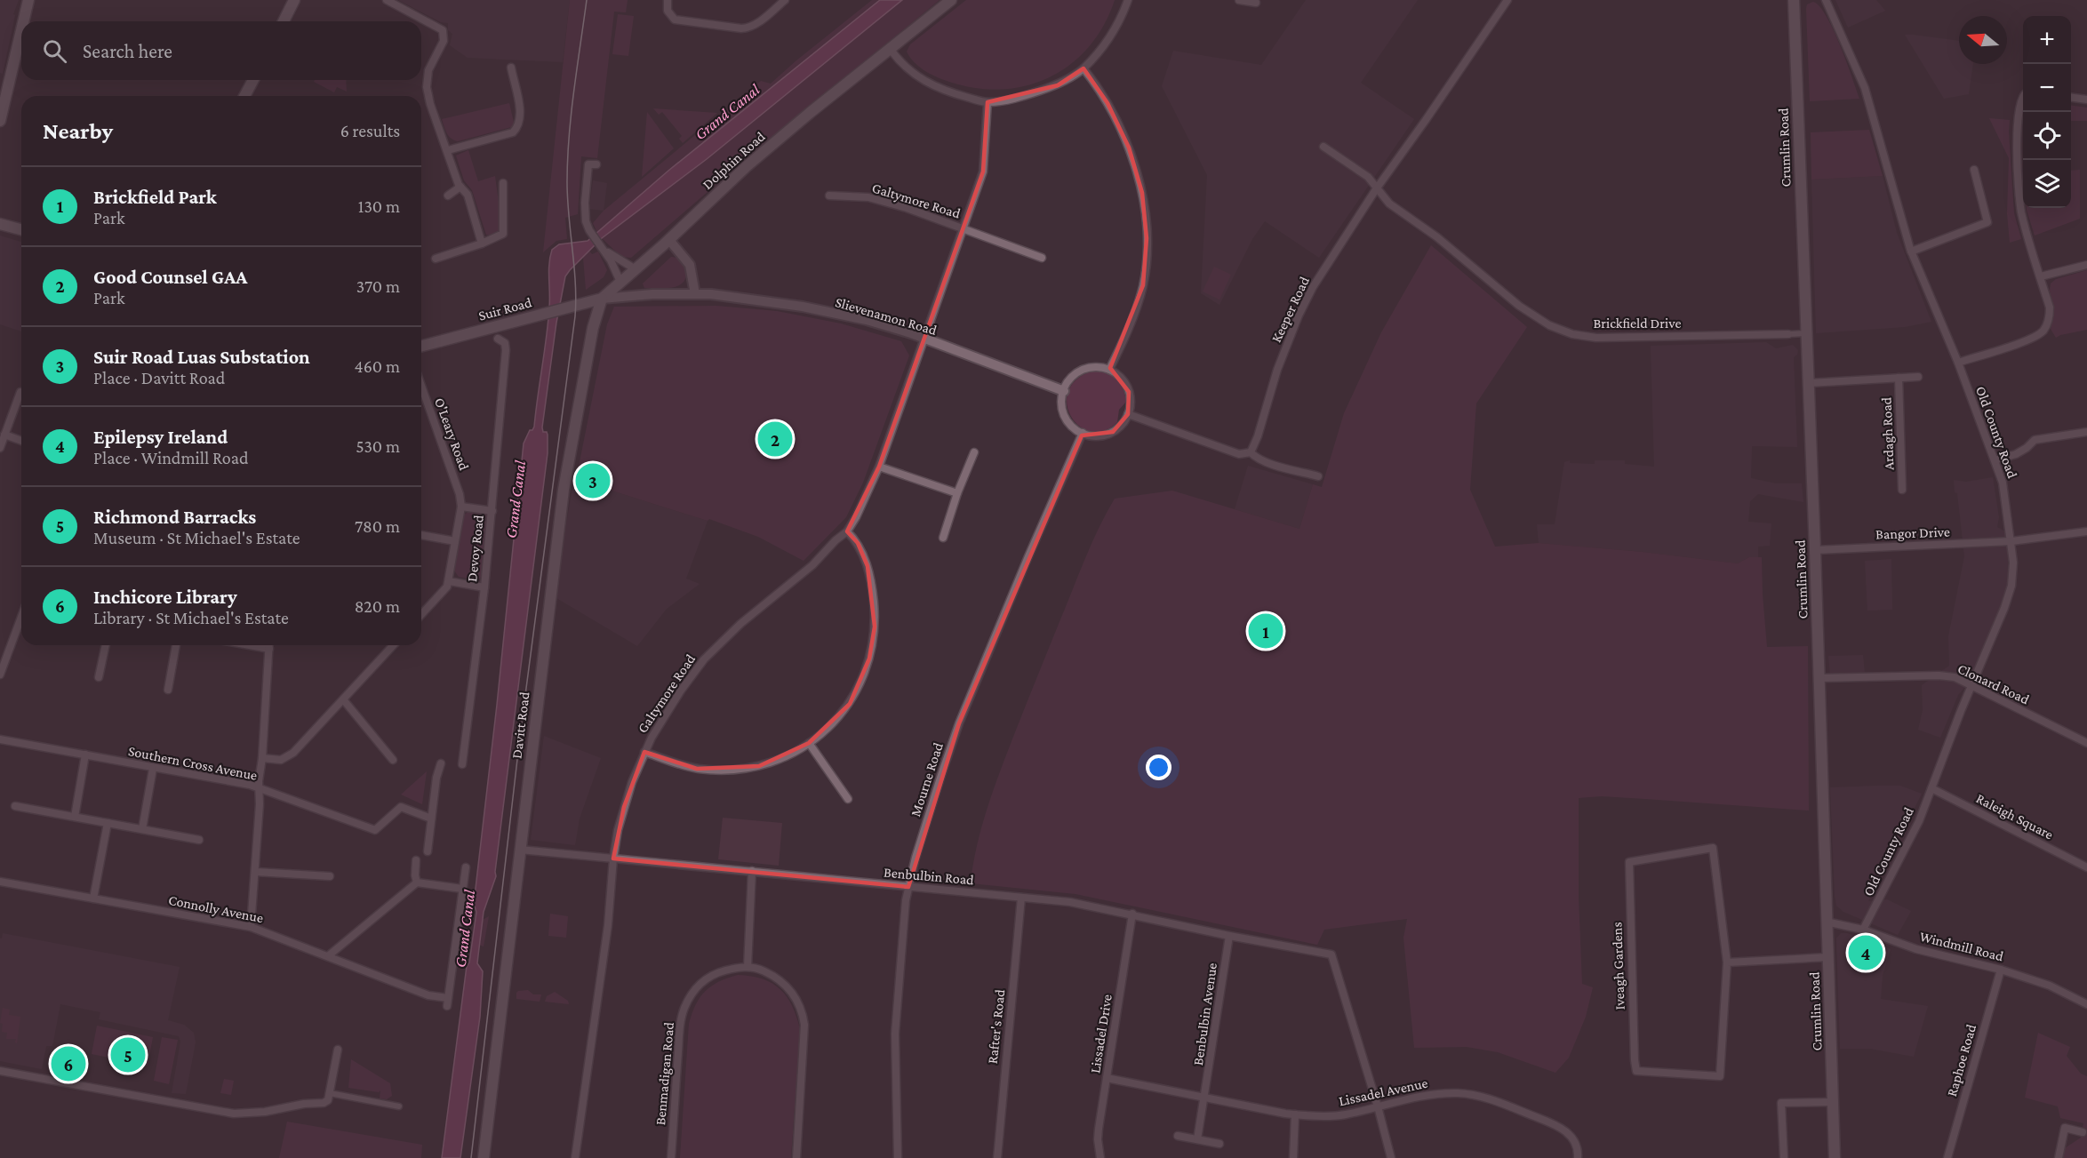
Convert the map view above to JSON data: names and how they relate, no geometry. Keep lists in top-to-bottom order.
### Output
{
  "streets": {
    "main road": [
      "Crumlin Road",
      "Dolphin Road",
      "Suir Road",
      "Davitt Road"
    ],
    "street": [
      "Galtymore Road",
      "Keeper Road",
      "Slievenamon Road",
      "Brickfield Drive",
      "Old County Road",
      "O'Leary Road",
      "Ardagh Road",
      "Bangor Drive",
      "Devoy Road",
      "Clonard Road",
      "Southern Cross Avenue",
      "Mourne Road",
      "Raleigh Square",
      "Benbulbin Road",
      "Connolly Avenue",
      "Windmill Road",
      "Iveagh Gardens",
      "Benbulbin Avenue",
      "Rafter's Road",
      "Lissadel Drive",
      "Raphoe Road",
      "Benmadigan Road",
      "Lissadel Avenue"
    ]
  },
  "crossings": [
    ["Crumlin Road", "Brickfield Drive"],
    ["Crumlin Road", "Ardagh Road"],
    ["Crumlin Road", "Bangor Drive"],
    ["Crumlin Road", "Clonard Road"],
    ["Crumlin Road", "Windmill Road"],
    ["Dolphin Road", "Suir Road"],
    ["Dolphin Road", "Slievenamon Road"],
    ["Dolphin Road", "Davitt Road"],
    ["Galtymore Road", "Slievenamon Road"],
    ["Galtymore Road", "Benbulbin Road"],
    ["Suir Road", "Slievenamon Road"],
    ["Suir Road", "Davitt Road"],
    ["Keeper Road", "Brickfield Drive"],
    ["Slievenamon Road", "Davitt Road"],
    ["Slievenamon Road", "Mourne Road"],
    ["Old County Road", "Bangor Drive"],
    ["Old County Road", "Clonard Road"],
    ["Old County Road", "Raleigh Square"],
    ["Old County Road", "Windmill Road"],
    ["Davitt Road", "Benbulbin Road"],
    ["Mourne Road", "Benbulbin Road"],
    ["Benbulbin Road", "Benbulbin Avenue"],
    ["Benbulbin Road", "Rafter's Road"],
    ["Benbulbin Road", "Lissadel Drive"],
    ["Benbulbin Road", "Lissadel Avenue"],
    ["Windmill Road", "Raphoe Road"],
    ["Benbulbin Avenue", "Lissadel Avenue"],
    ["Lissadel Drive", "Lissadel Avenue"]
  ],
  "water": ["Grand Canal"],
  "north": "left",
  "page": {
    "map_buttons": ["+", "−"],
    "search": "Search here",
    "heading": ["Nearby", "6 results"],
    "list": [
      {
        "mark": "1",
        "name": "Brickfield Park",
        "note": "Park",
        "value": "130 m"
      },
      {
        "mark": "2",
        "name": "Good Counsel GAA",
        "note": "Park",
        "value": "370 m"
      },
      {
        "mark": "3",
        "name": "Suir Road Luas Substation",
        "note": "Place · Davitt Road",
        "value": "460 m"
      },
      {
        "mark": "4",
        "name": "Epilepsy Ireland",
        "note": "Place · Windmill Road",
        "value": "530 m"
      },
      {
        "mark": "5",
        "name": "Richmond Barracks",
        "note": "Museum · St Michael's Estate",
        "value": "780 m"
      },
      {
        "mark": "6",
        "name": "Inchicore Library",
        "note": "Library · St Michael's Estate",
        "value": "820 m"
      }
    ],
    "pins": [
      "2",
      "3",
      "1",
      "4",
      "5",
      "6"
    ]
  }
}
